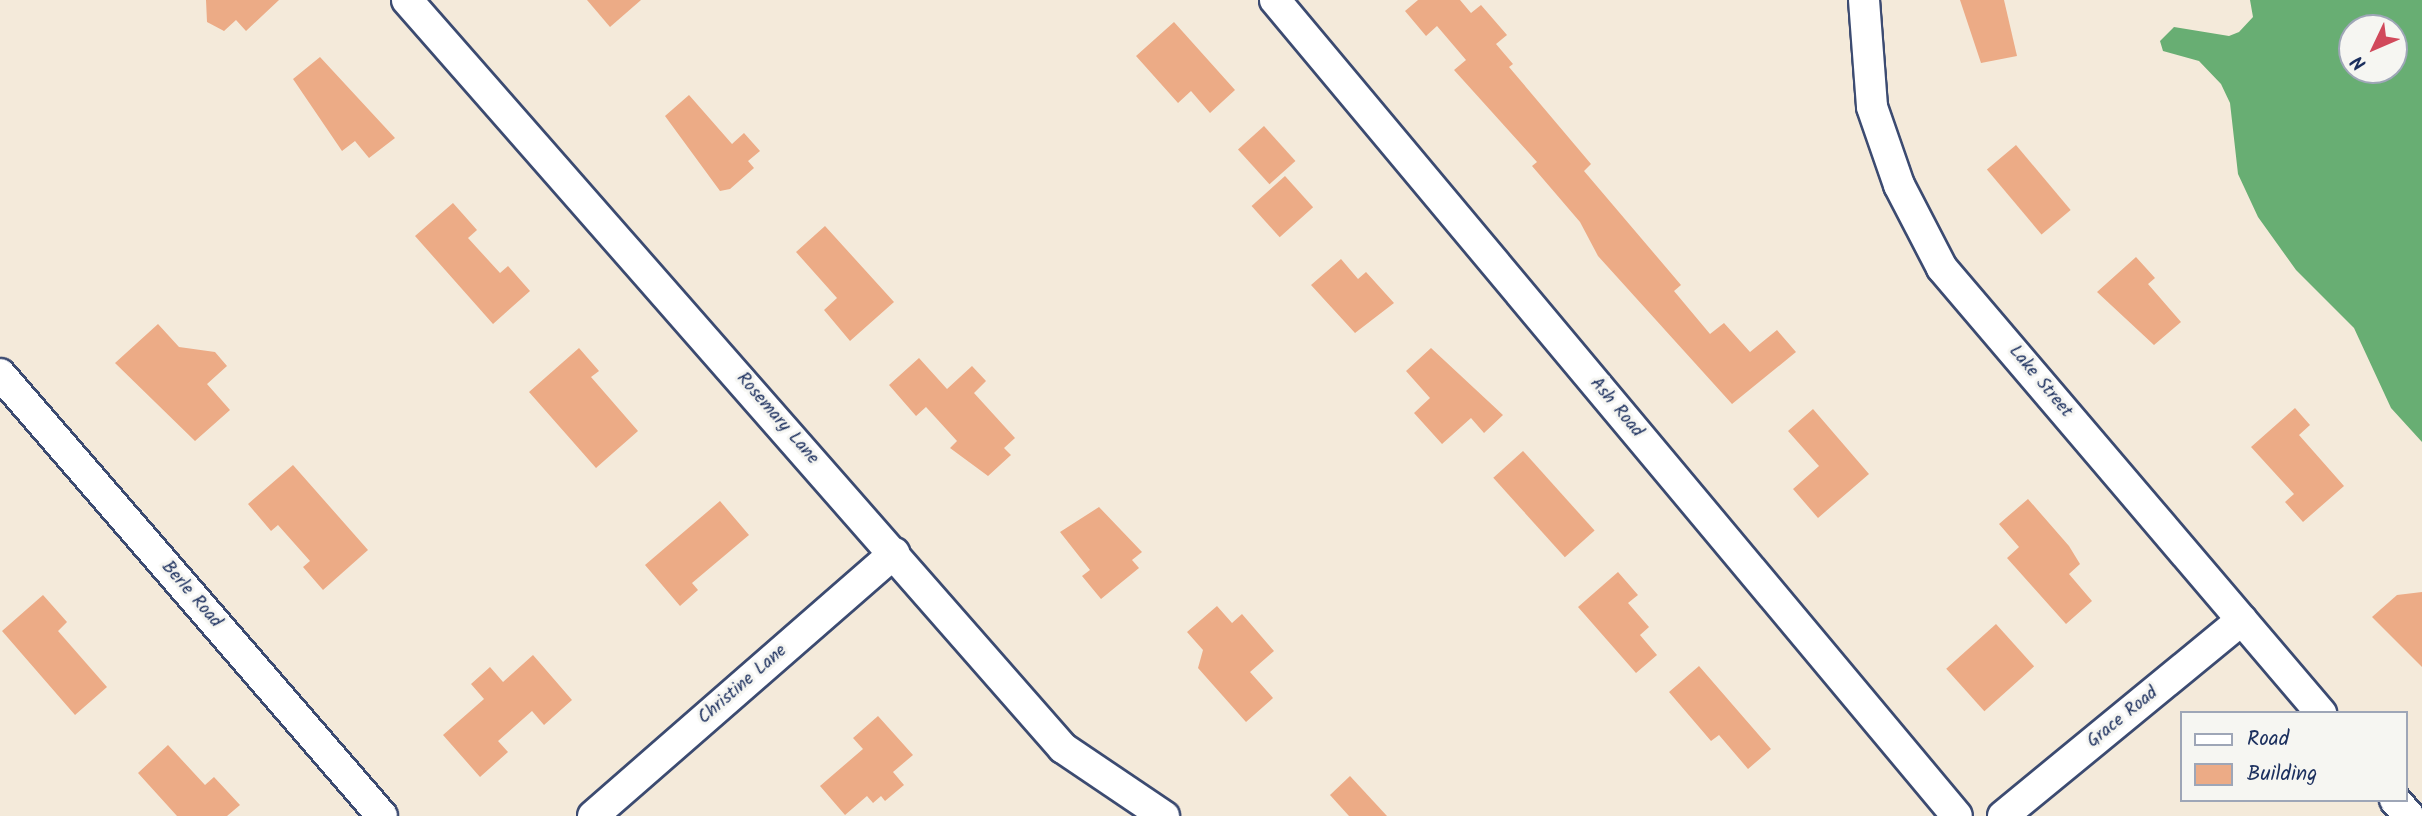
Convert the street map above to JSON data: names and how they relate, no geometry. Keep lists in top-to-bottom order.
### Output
{
  "streets": {
    "street": [
      "Lake Street",
      "Ash Road",
      "Rosemary Lane",
      "Berle Road",
      "Christine Lane",
      "Grace Road"
    ]
  },
  "crossings": [
    ["Lake Street", "Grace Road"],
    ["Rosemary Lane", "Christine Lane"]
  ],
  "legend": ["Road", "Building"],
  "north": "bottom left"
}
